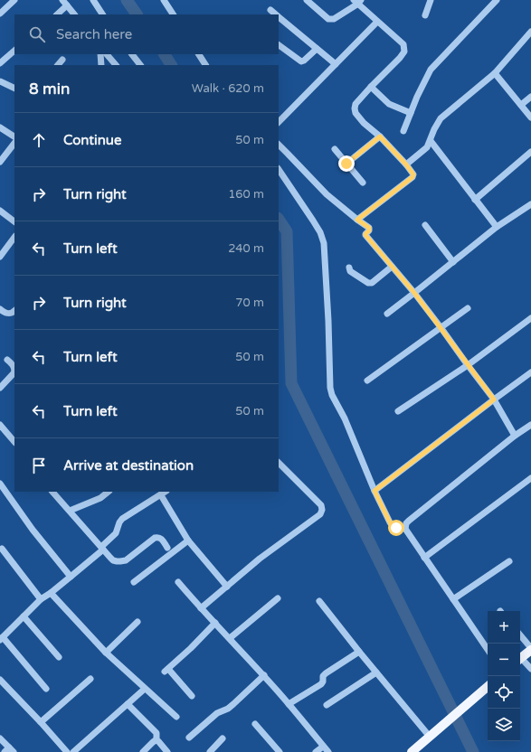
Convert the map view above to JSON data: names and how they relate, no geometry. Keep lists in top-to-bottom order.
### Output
{
  "page": {
    "search": "Search here",
    "heading": ["8 min", "Walk · 620 m"],
    "list": [
      ["Continue", "50 m"],
      ["Turn right", "160 m"],
      ["Turn left", "240 m"],
      ["Turn right", "70 m"],
      ["Turn left", "50 m"],
      ["Turn left", "50 m"],
      "Arrive at destination"
    ],
    "map_buttons": ["+", "−"]
  }
}
